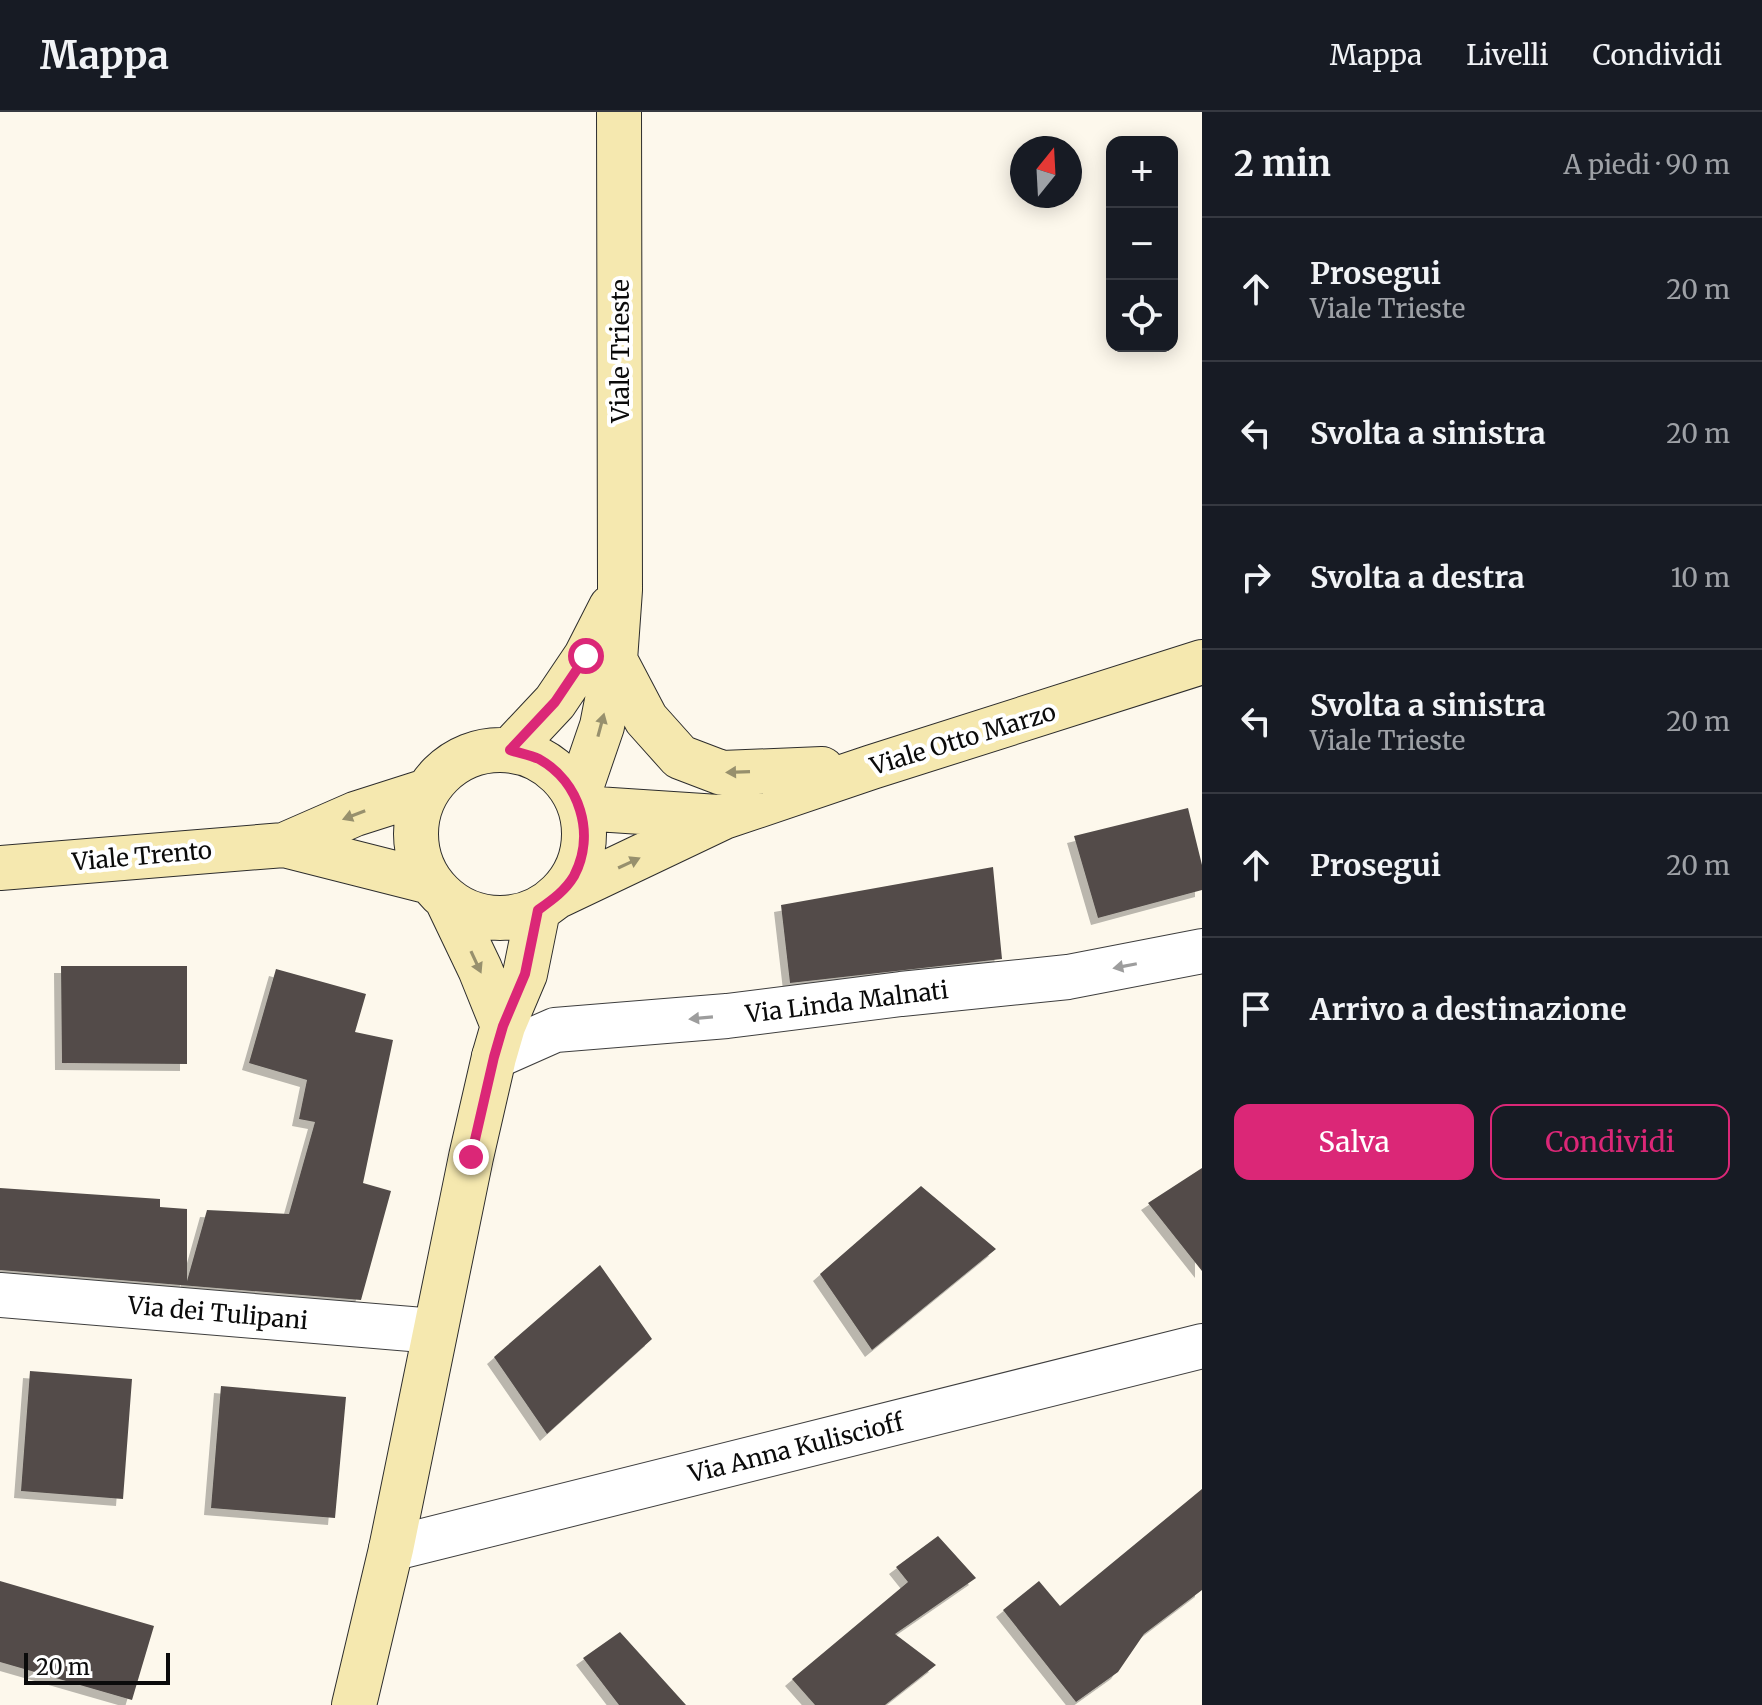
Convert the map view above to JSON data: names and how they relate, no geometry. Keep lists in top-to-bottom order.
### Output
{
  "streets": {
    "street": [
      "Viale Trieste",
      "Viale Otto Marzo",
      "Viale Trento",
      "Via Linda Malnati",
      "Via dei Tulipani",
      "Via Anna Kuliscioff"
    ]
  },
  "crossings": [
    ["Viale Trieste", "Viale Otto Marzo"],
    ["Viale Trieste", "Viale Trento"],
    ["Viale Otto Marzo", "Viale Trento"]
  ],
  "one_way": ["Via Linda Malnati"],
  "scale_bar": "20 m",
  "north": "top",
  "page": {
    "header": "Mappa",
    "nav": ["Mappa", "Livelli", "Condividi"],
    "heading": ["2 min", "A piedi · 90 m"],
    "map_buttons": ["+", "−"],
    "list": [
      ["Prosegui", "Viale Trieste", "20 m"],
      ["Svolta a sinistra", "20 m"],
      ["Svolta a destra", "10 m"],
      ["Svolta a sinistra", "Viale Trieste", "20 m"],
      ["Prosegui", "20 m"],
      "Arrivo a destinazione"
    ],
    "buttons": ["Salva", "Condividi"],
    "scale": "20 m"
  }
}
